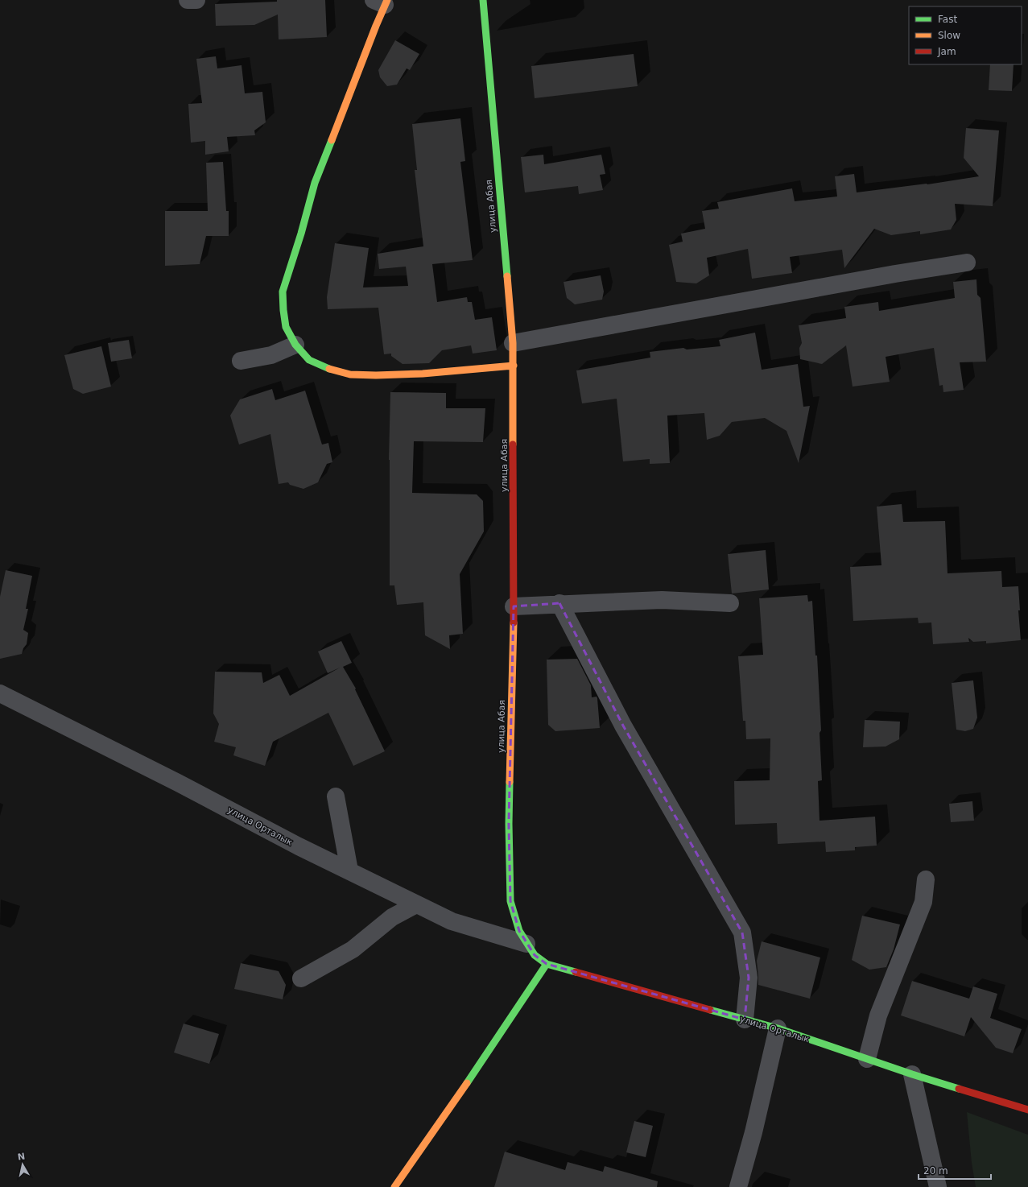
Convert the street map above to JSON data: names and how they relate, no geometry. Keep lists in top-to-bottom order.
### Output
{
  "streets": {
    "main road": ["улица Абая", "улица Орталык"]
  },
  "crossings": [
    ["улица Абая", "улица Орталык"]
  ],
  "legend": ["Fast", "Slow", "Jam"],
  "scale_bar": "20 m",
  "north": "top"
}
